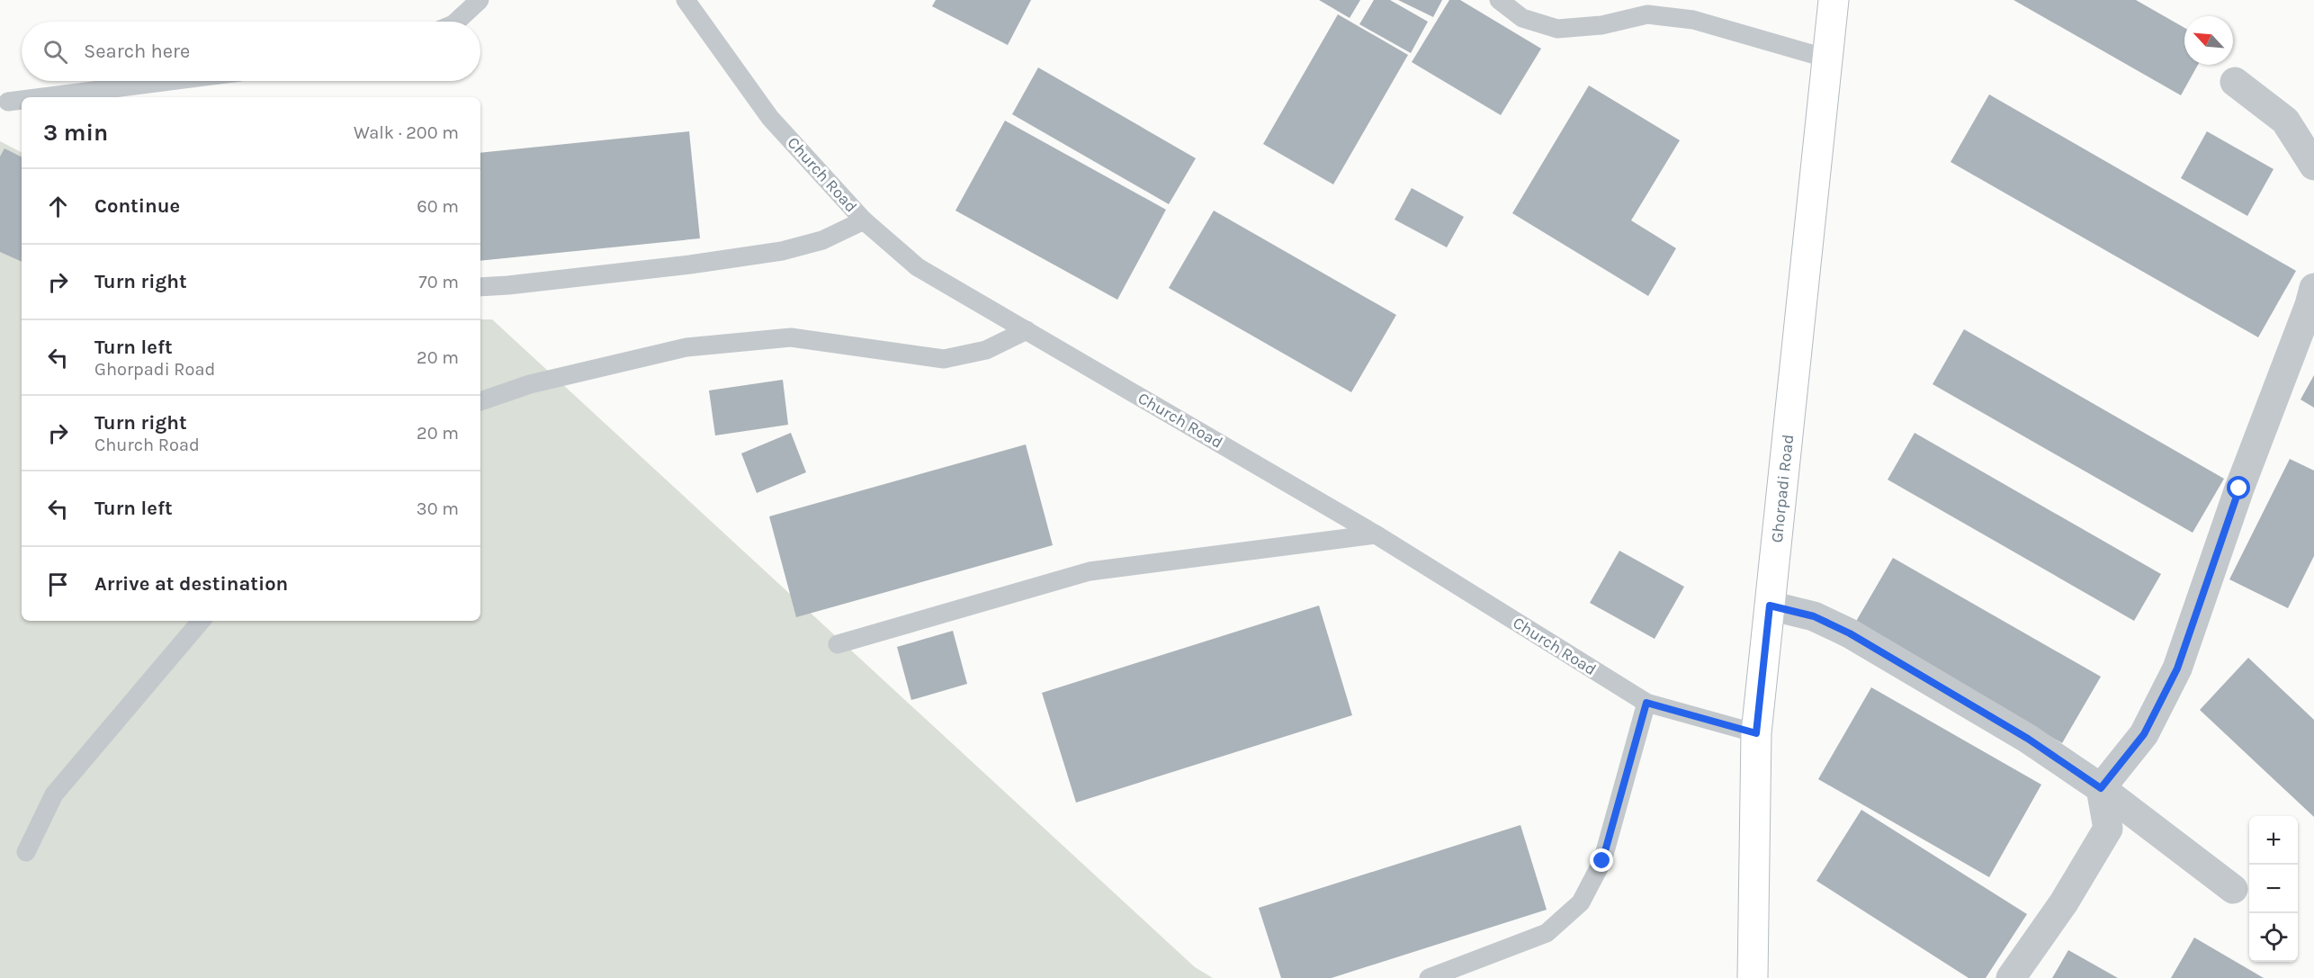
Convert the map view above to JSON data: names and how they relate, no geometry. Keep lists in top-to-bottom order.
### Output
{
  "streets": {
    "main road": ["Ghorpadi Road"],
    "lane": ["Church Road"]
  },
  "crossings": [
    ["Church Road", "Ghorpadi Road"]
  ],
  "north": "top left",
  "page": {
    "search": "Search here",
    "heading": ["3 min", "Walk · 200 m"],
    "list": [
      ["Continue", "60 m"],
      ["Turn right", "70 m"],
      ["Turn left", "Ghorpadi Road", "20 m"],
      ["Turn right", "Church Road", "20 m"],
      ["Turn left", "30 m"],
      "Arrive at destination"
    ],
    "map_buttons": ["+", "−"]
  }
}
